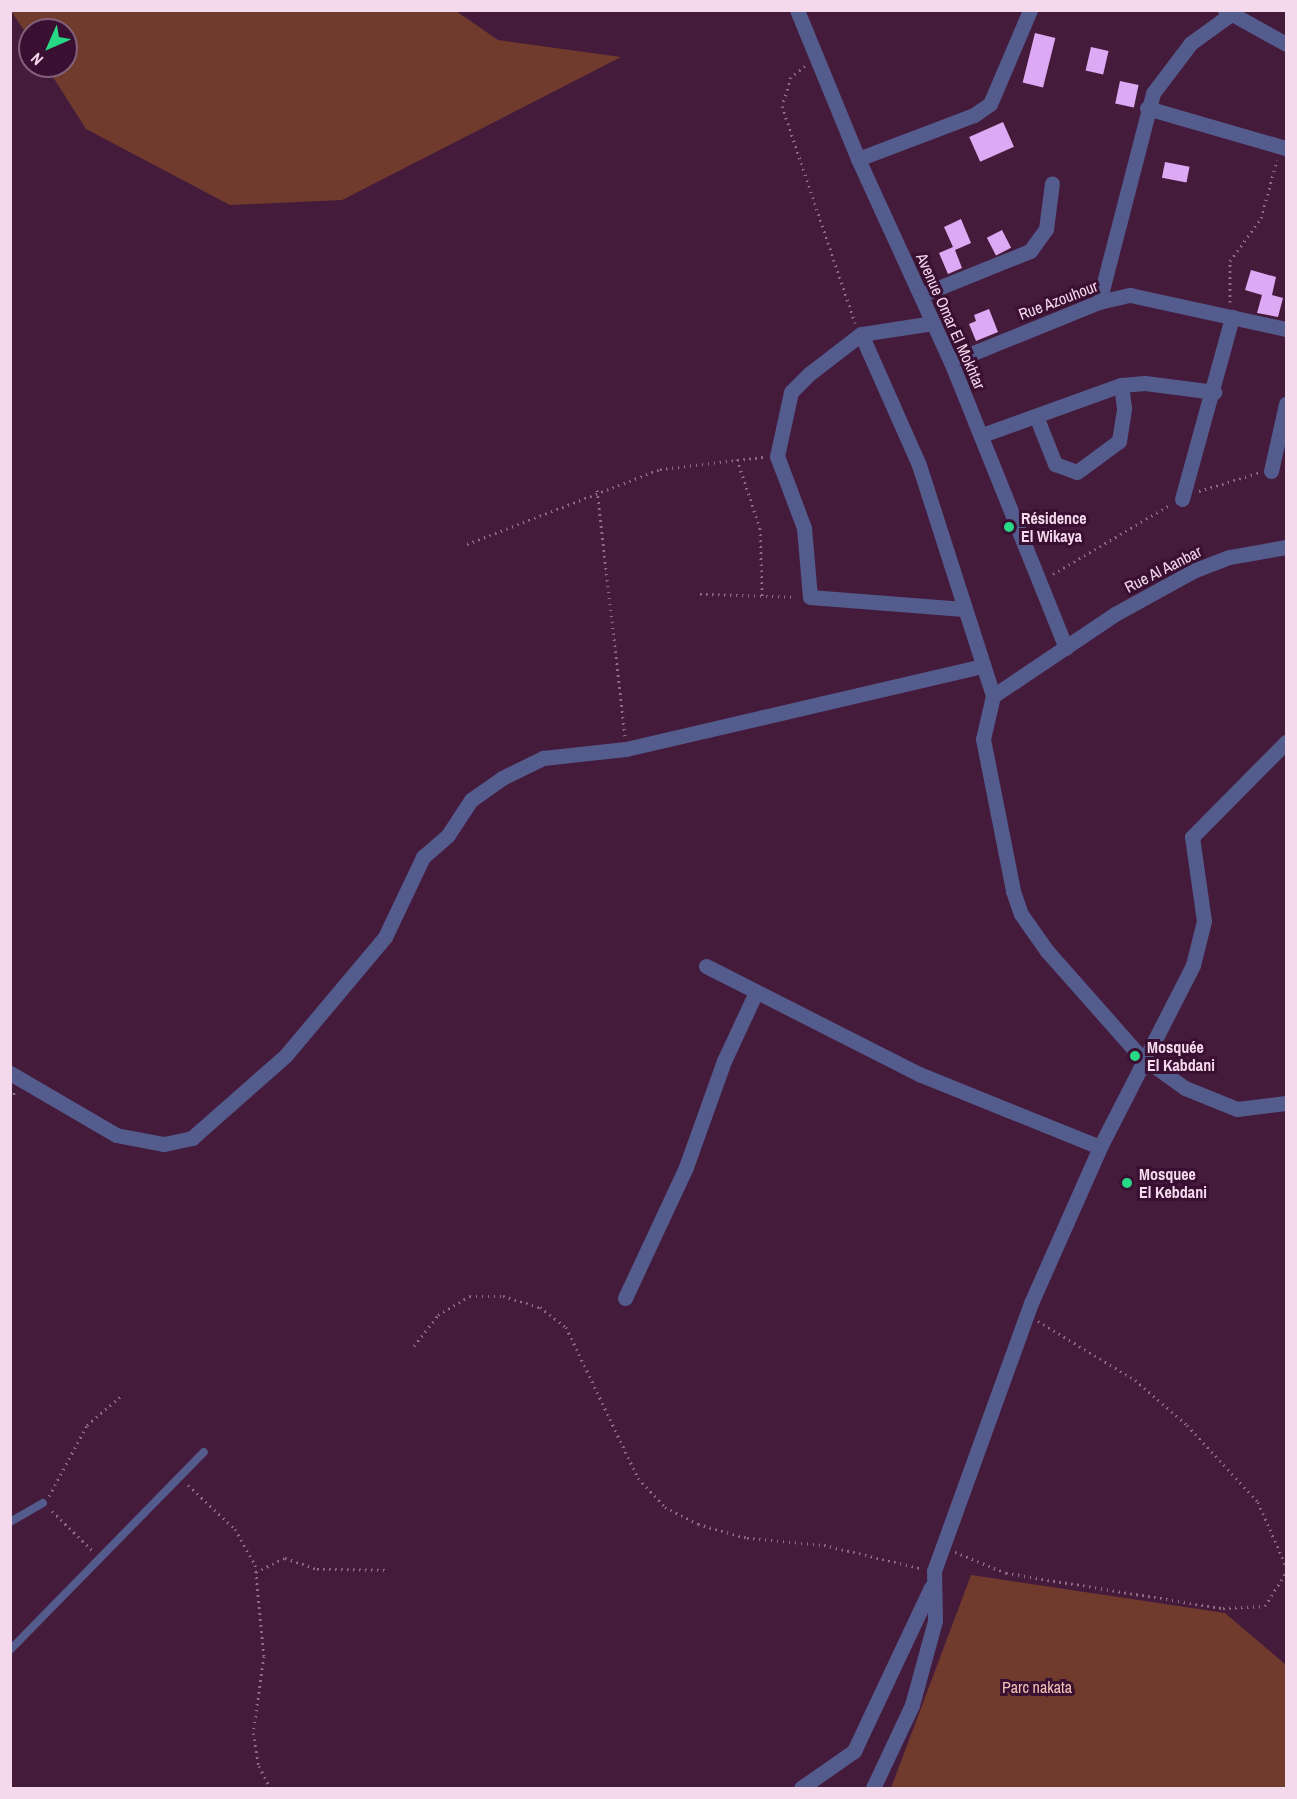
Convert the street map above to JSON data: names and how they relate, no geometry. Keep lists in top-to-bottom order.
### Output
{
  "streets": {
    "street": ["Rue Azouhour", "Avenue Omar El Mokhtar", "Rue Al Aanbar"]
  },
  "crossings": [
    ["Rue Azouhour", "Avenue Omar El Mokhtar"],
    ["Avenue Omar El Mokhtar", "Rue Al Aanbar"]
  ],
  "parks": ["Parc nakata"],
  "places": ["Résidence El Wikaya", "Mosquée El Kabdani", "Mosquee El Kebdani"],
  "north": "bottom left"
}
